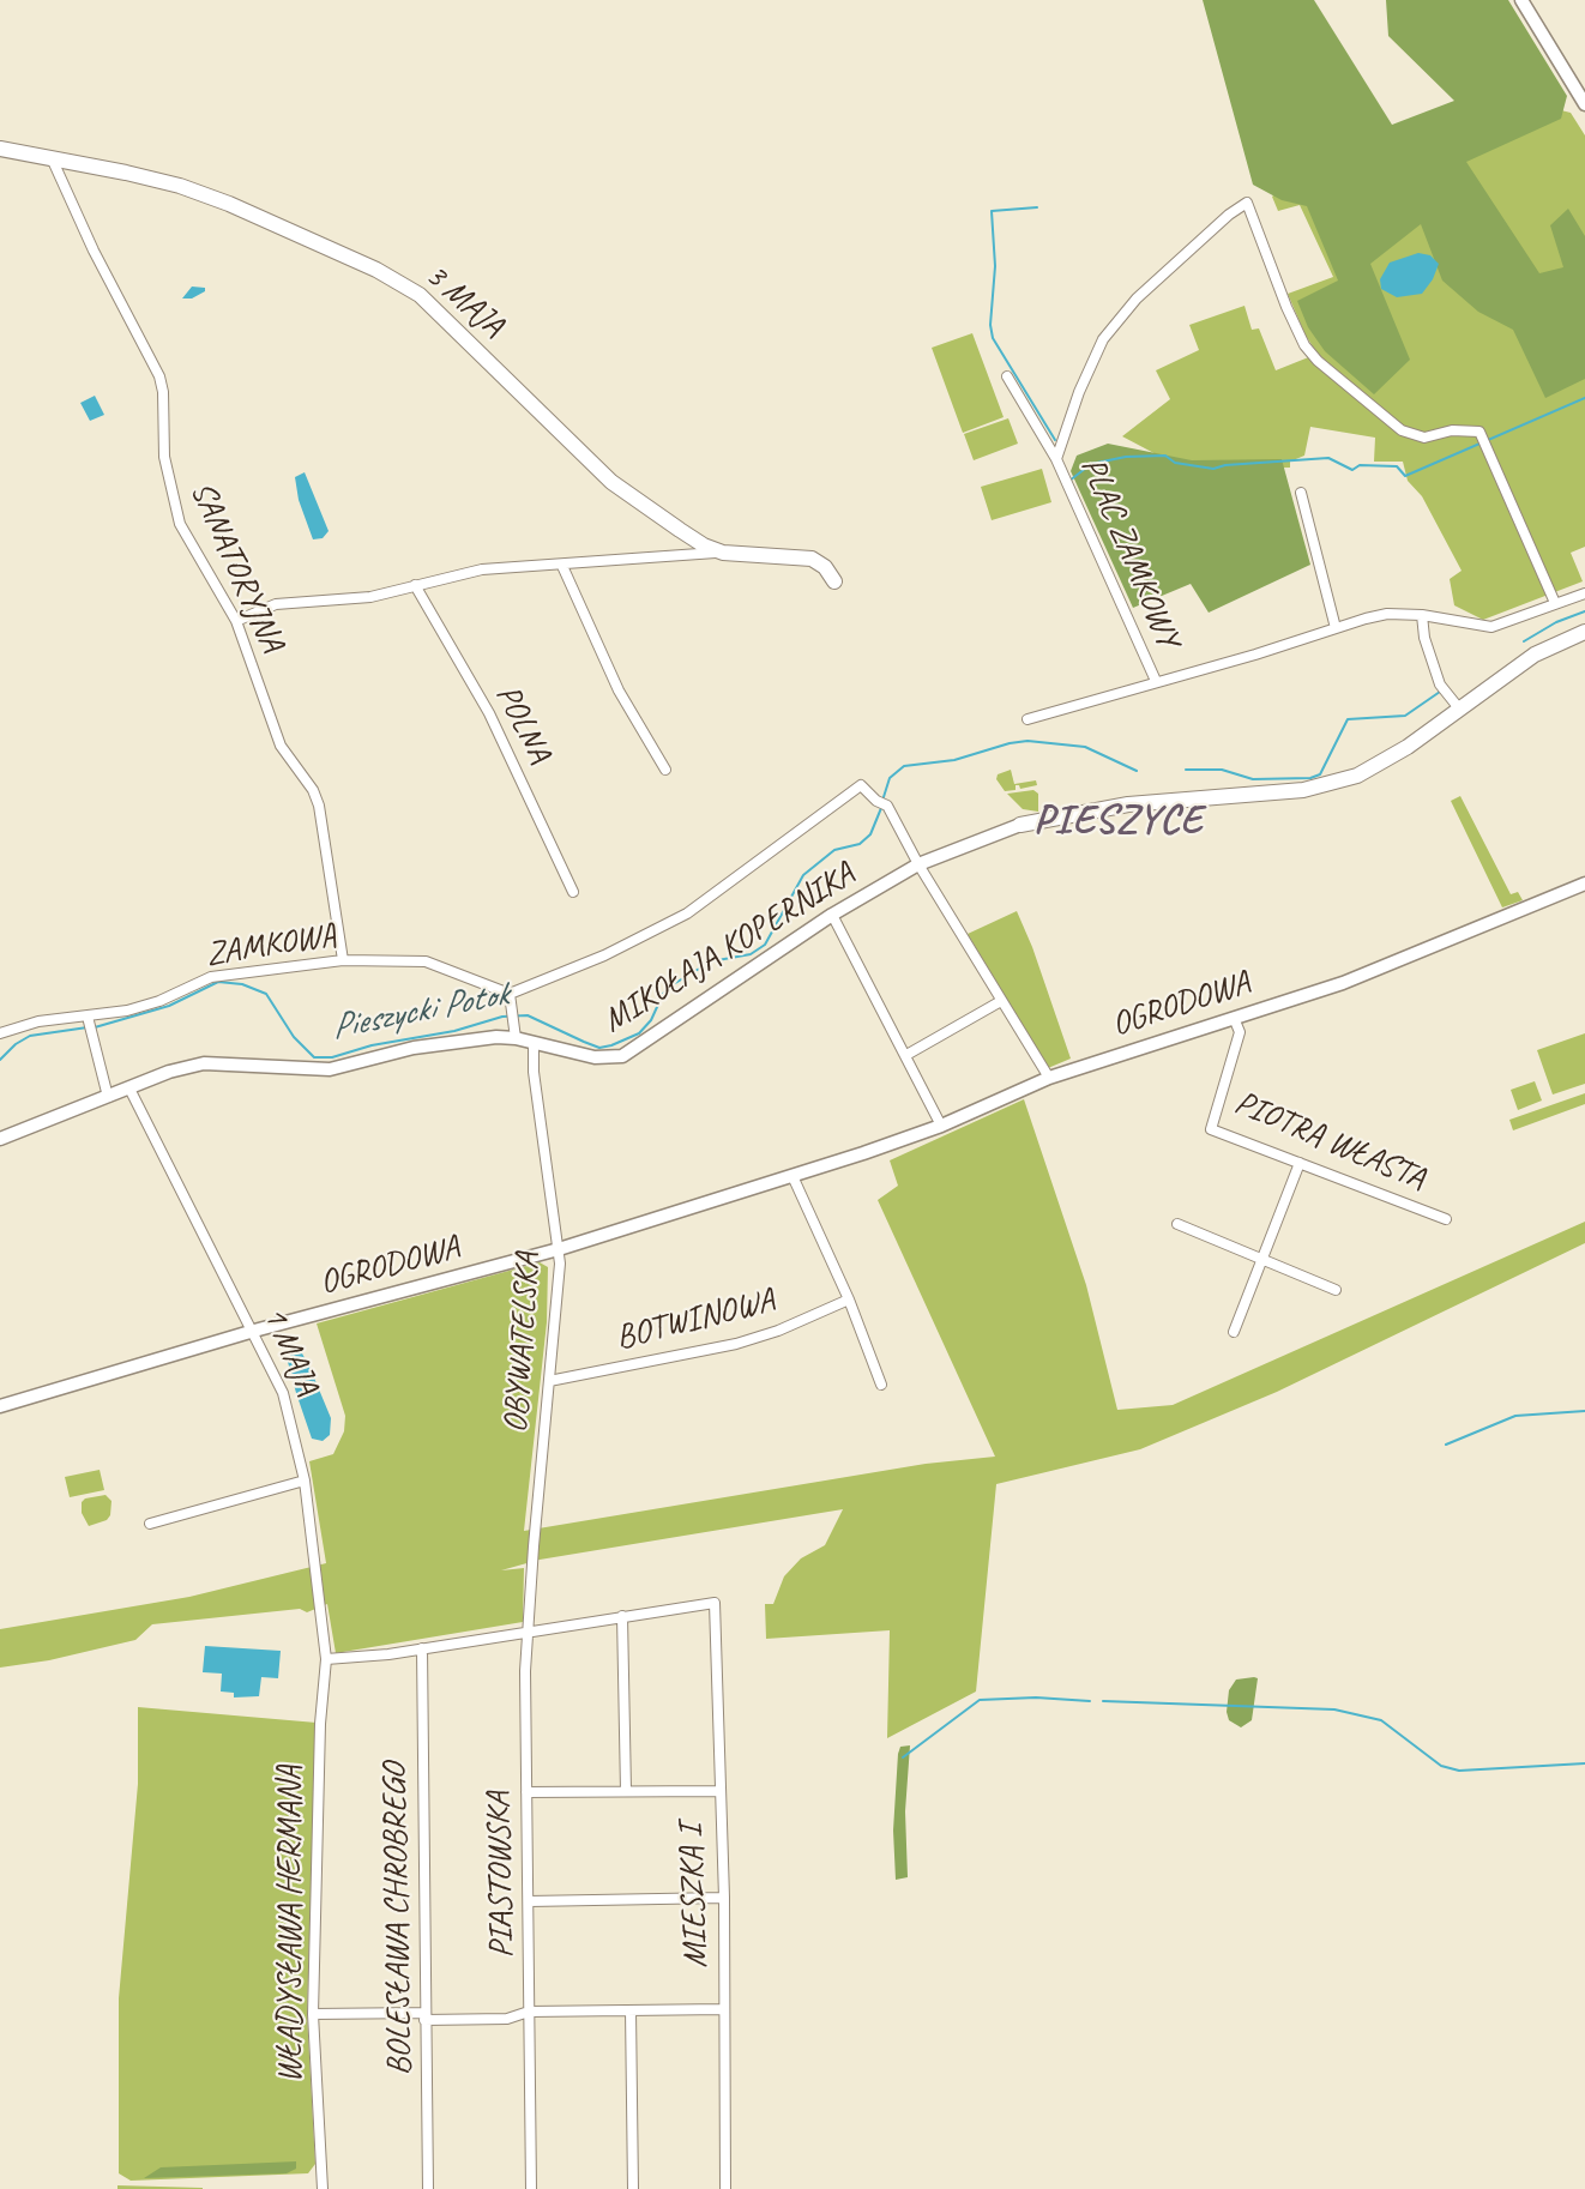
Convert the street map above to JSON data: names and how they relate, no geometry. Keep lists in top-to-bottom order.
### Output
{
  "streets": {
    "main road": ["3 MAJA"],
    "street": [
      "PLAC ZAMKOWY",
      "SANATORYJNA",
      "POLNA",
      "ZAMKOWA",
      "MIKOŁAJA KOPERNIKA",
      "OGRODOWA",
      "PIOTRA WŁASTA",
      "BOTWINOWA",
      "OBYWATELSKA",
      "1 MAJA",
      "PIASTOWSKA",
      "MIESZKA I",
      "BOLESŁAWA CHROBREGO",
      "WŁADYSŁAWA HERMANA"
    ]
  },
  "crossings": [
    ["3 MAJA", "SANATORYJNA"],
    ["SANATORYJNA", "ZAMKOWA"],
    ["MIKOŁAJA KOPERNIKA", "OBYWATELSKA"],
    ["MIKOŁAJA KOPERNIKA", "1 MAJA"],
    ["OGRODOWA", "PIOTRA WŁASTA"],
    ["OGRODOWA", "OBYWATELSKA"],
    ["OGRODOWA", "1 MAJA"],
    ["BOTWINOWA", "OBYWATELSKA"],
    ["OBYWATELSKA", "PIASTOWSKA"],
    ["1 MAJA", "WŁADYSŁAWA HERMANA"]
  ],
  "districts": ["PIESZYCE"],
  "water": ["Pieszycki Potok"]
}
